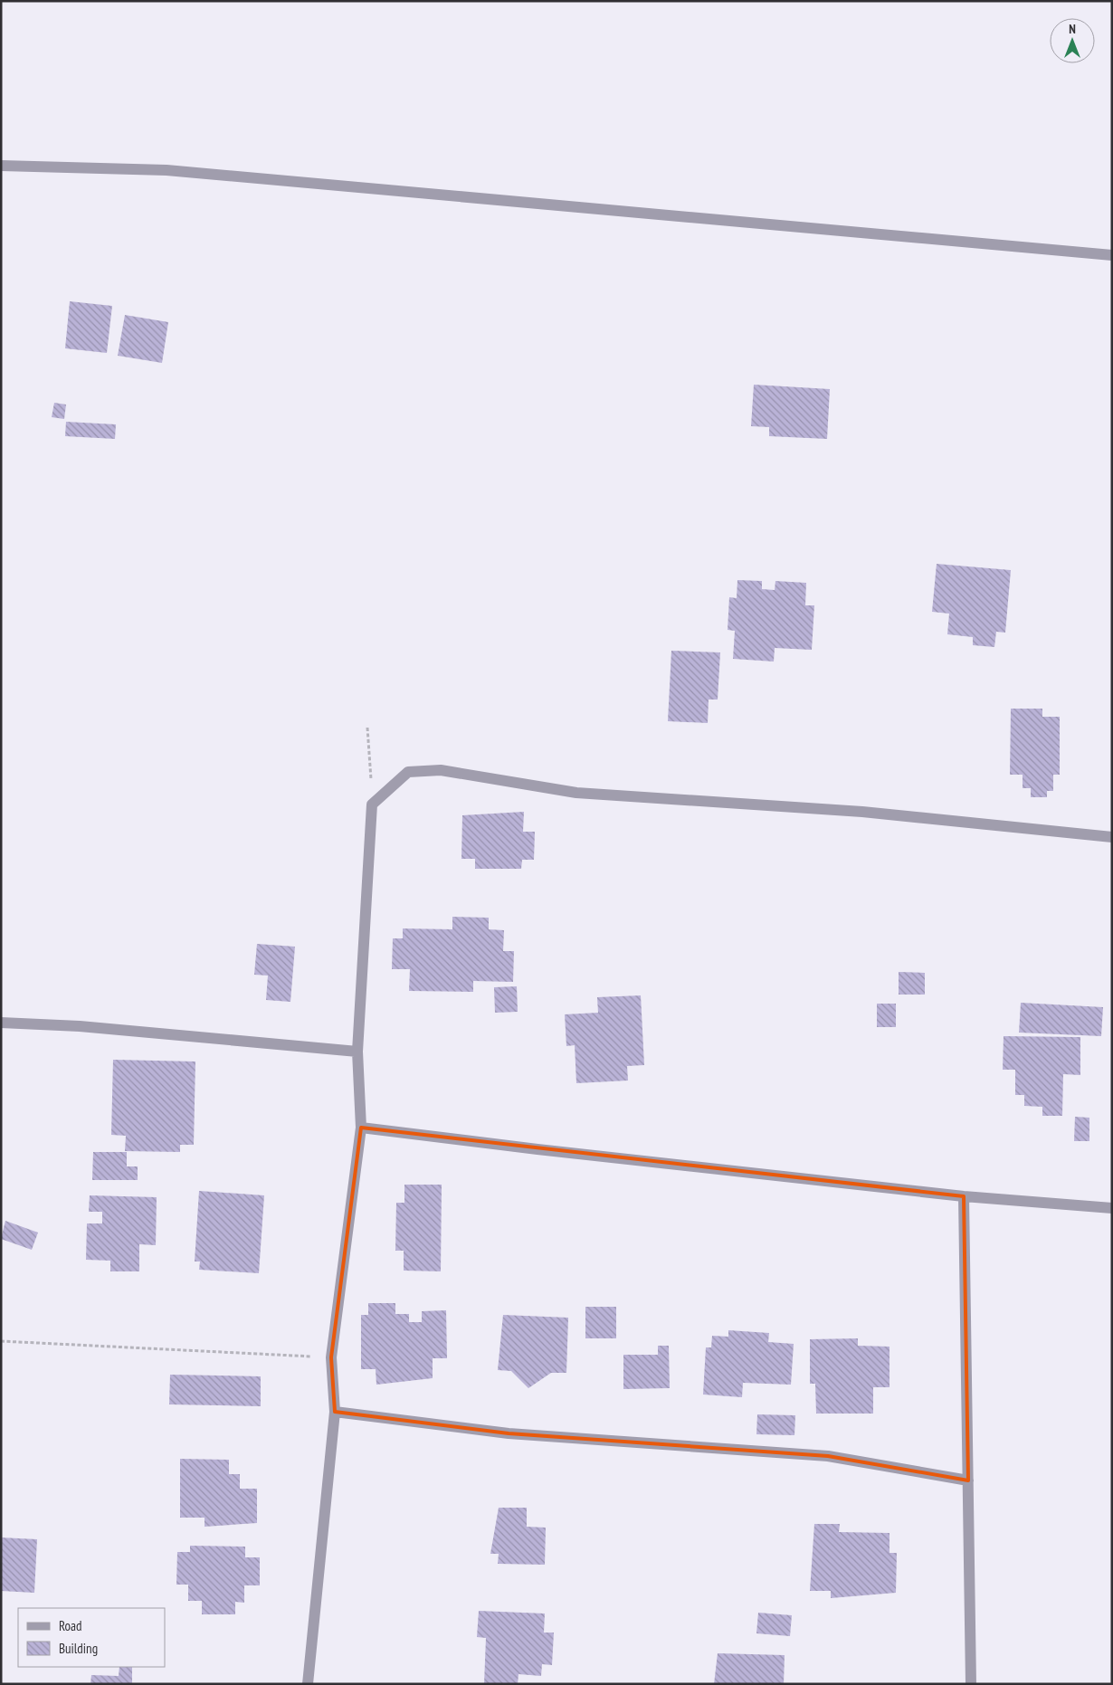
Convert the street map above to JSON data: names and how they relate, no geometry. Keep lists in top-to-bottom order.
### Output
{
  "legend": ["Road", "Building"],
  "north": "top"
}
